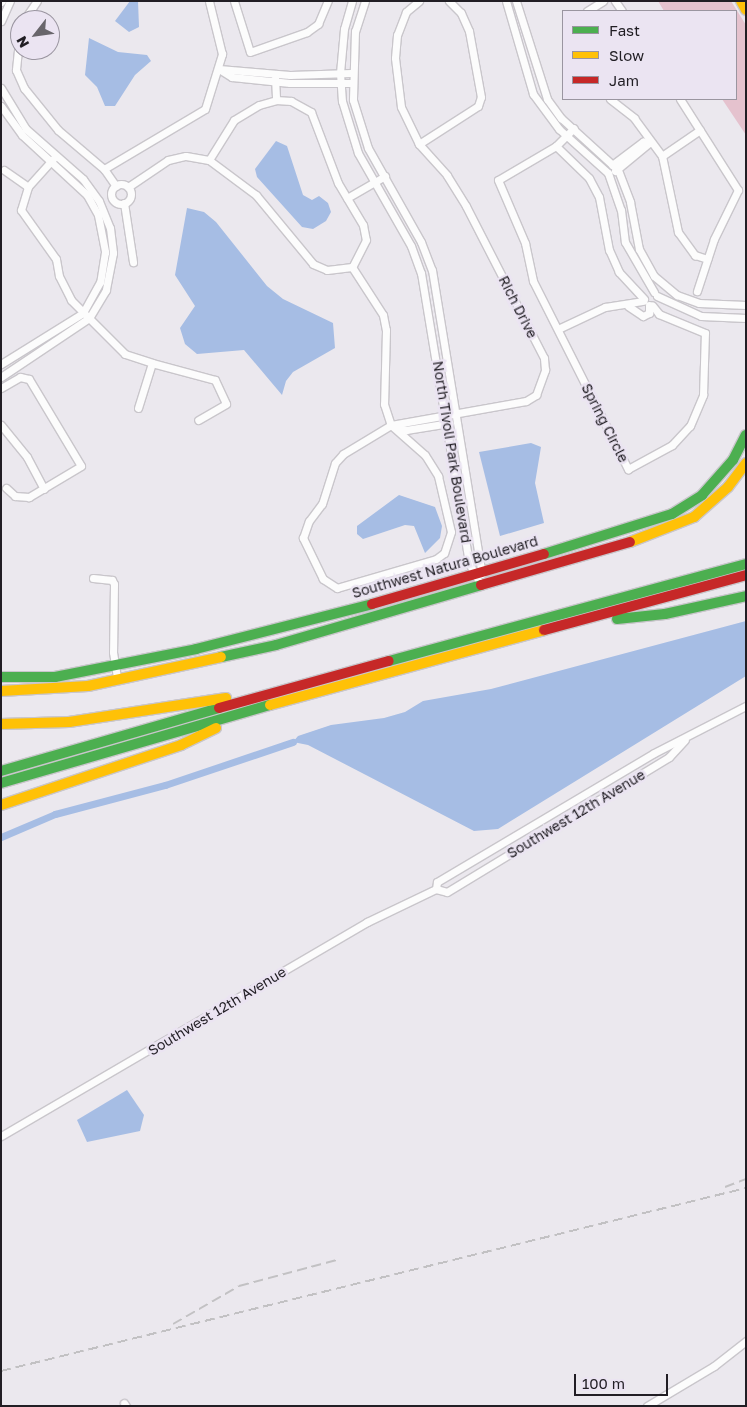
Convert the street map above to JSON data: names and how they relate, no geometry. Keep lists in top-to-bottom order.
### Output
{
  "streets": {
    "main road": ["Southwest Natura Boulevard"],
    "street": [
      "Rich Drive",
      "Spring Circle",
      "North Tivoli Park Boulevard",
      "Southwest 12th Avenue"
    ]
  },
  "crossings": [
    ["Rich Drive", "North Tivoli Park Boulevard"],
    ["North Tivoli Park Boulevard", "Southwest Natura Boulevard"]
  ],
  "legend": ["Fast", "Slow", "Jam"],
  "scale_bar": "100 m",
  "north": "bottom left"
}
